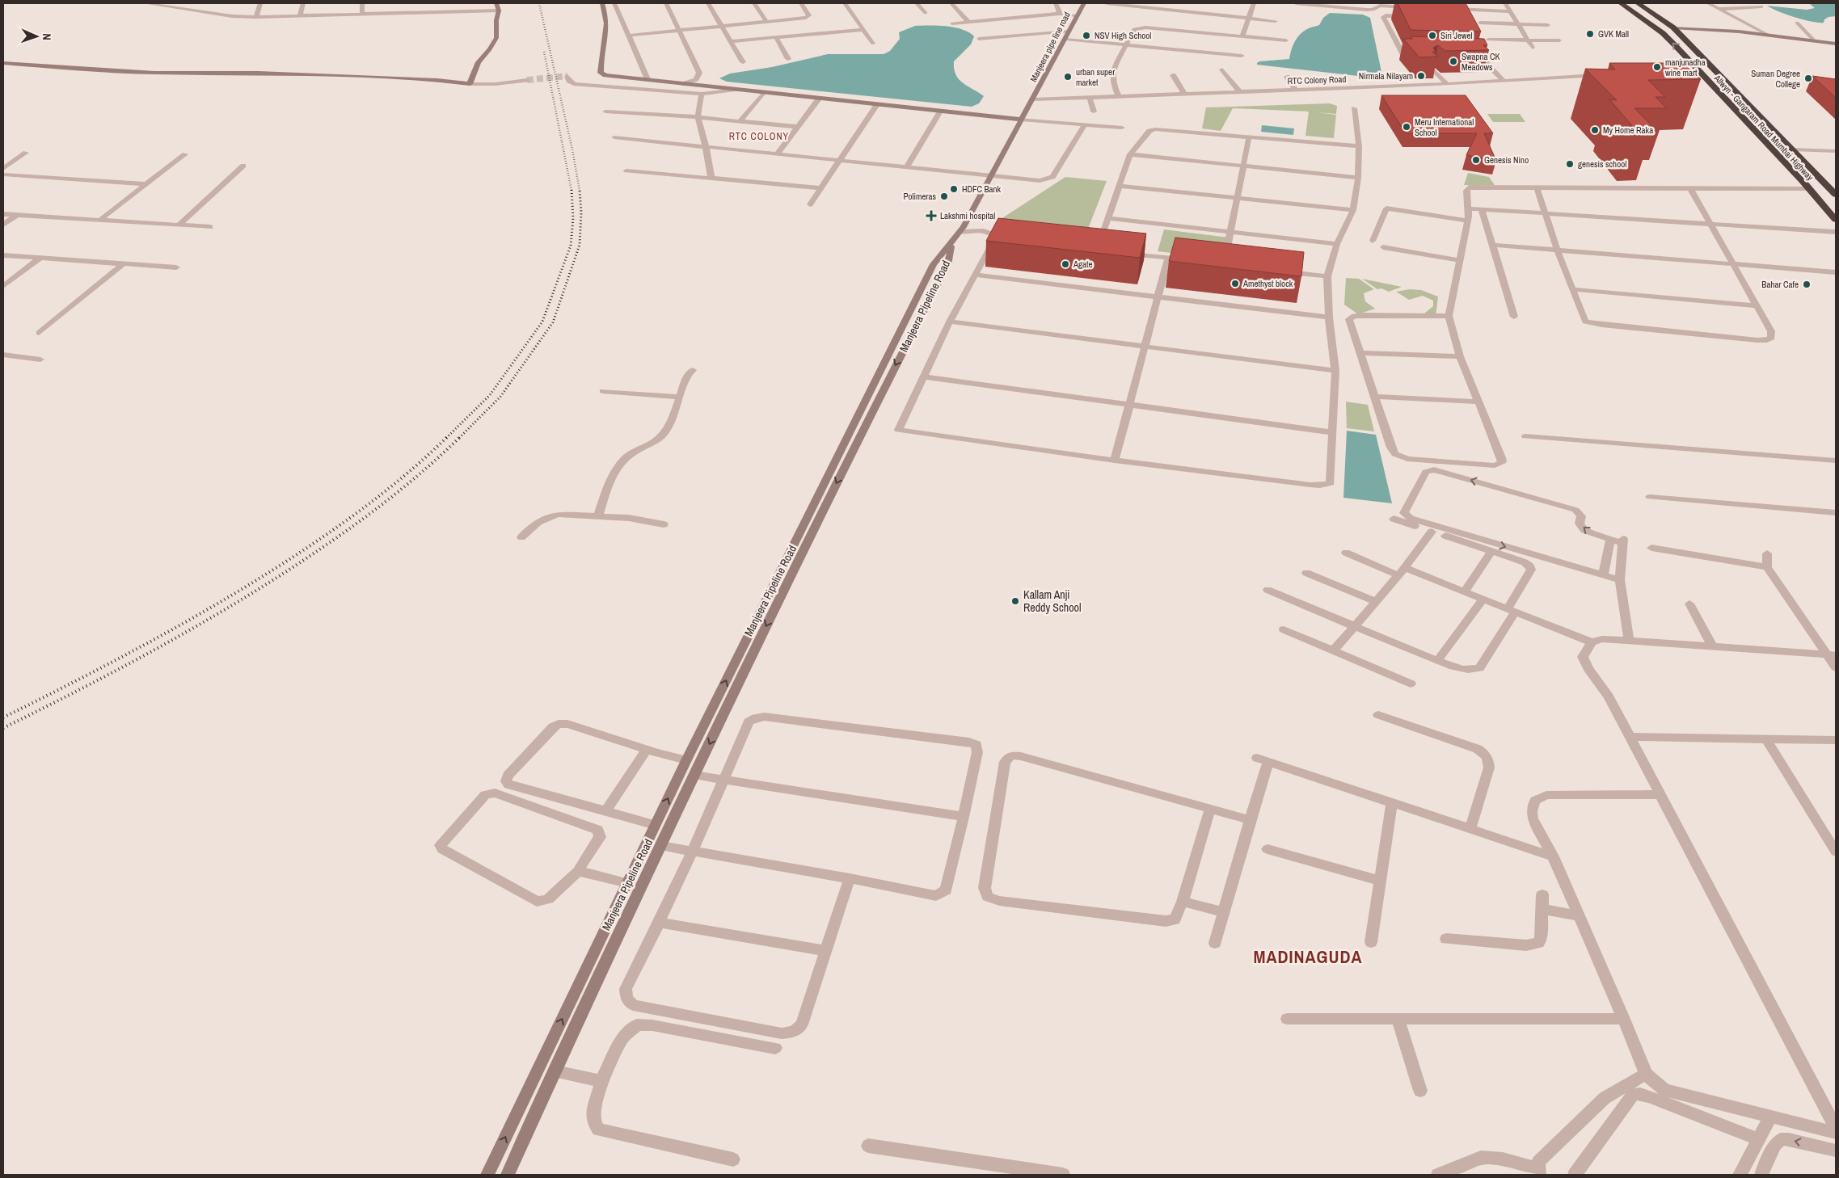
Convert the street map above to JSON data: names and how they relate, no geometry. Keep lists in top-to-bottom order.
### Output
{
  "streets": {
    "highway": ["Allwyn - Gangaram Road Mumbai Highway"],
    "main road": ["Manjeera pipe line road", "Manjeera Pipeline Road"],
    "street": ["RTC Colony Road"]
  },
  "crossings": [
    ["Manjeera pipe line road", "RTC Colony Road"],
    ["Manjeera pipe line road", "Manjeera Pipeline Road"]
  ],
  "districts": ["RTC COLONY", "MADINAGUDA"],
  "places": {
    "other": [
      "GVK Mall",
      "NSV High School",
      "Siri Jewel",
      "Swapna CK Meadows",
      "manjunadha wine mart",
      "Nirmala Nilayam",
      "urban super market",
      "Suman Degree College",
      "Meru International School",
      "My Home Raka",
      "Genesis Nino",
      "genesis school",
      "HDFC Bank",
      "Polimeras",
      "Agate",
      "Amethyst block",
      "Bahar Cafe",
      "Kallam Anji Reddy School"
    ],
    "health": ["Lakshmi hospital"]
  },
  "north": "right"
}
